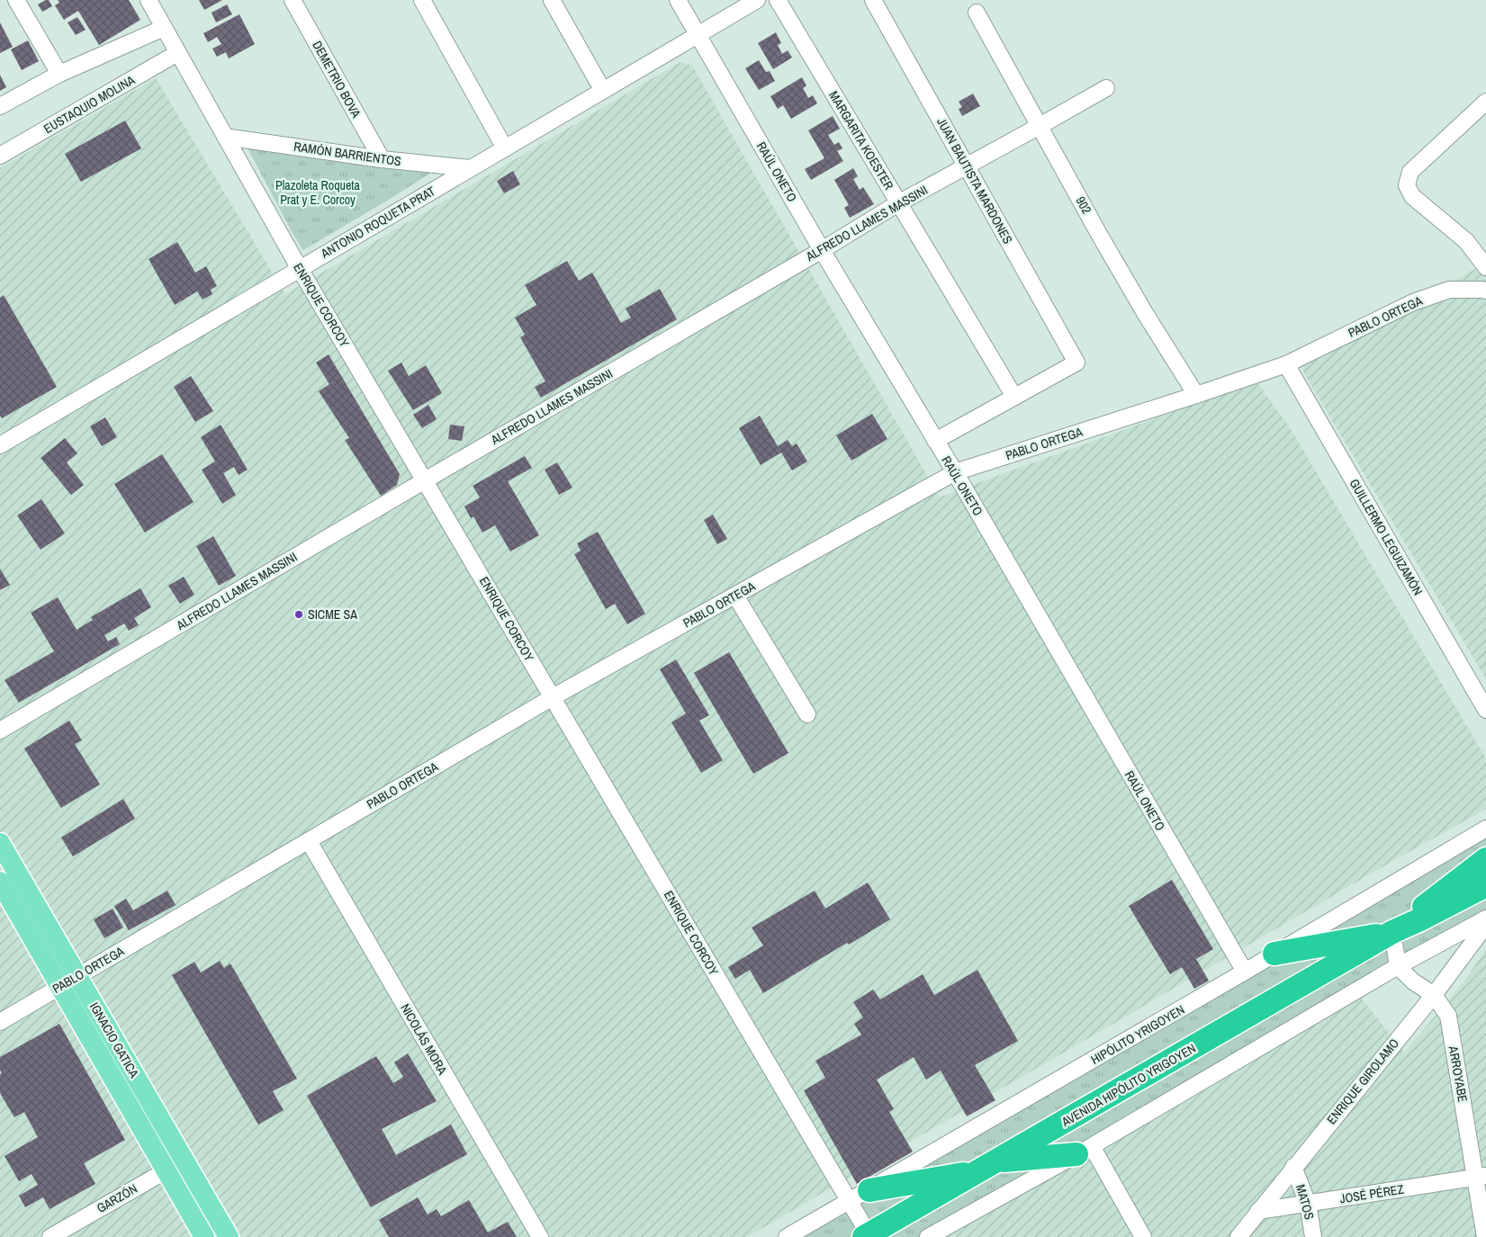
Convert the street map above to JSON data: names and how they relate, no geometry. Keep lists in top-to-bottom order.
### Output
{
  "streets": {
    "highway": ["AVENIDA HIPÓLITO YRIGOYEN"],
    "main road": ["IGNACIO GATICA"],
    "street": [
      "DEMETRIO BOVA",
      "EUSTAQUIO MOLINA",
      "MARGARITA KOESTER",
      "RAMÓN BARRIENTOS",
      "RAÚL ONETO",
      "JUAN BAUTISTA MARDONES",
      "902",
      "ANTONIO ROQUETA PRAT",
      "ALFREDO LLAMES MASSINI",
      "ENRIQUE CORCOY",
      "PABLO ORTEGA",
      "GUILLERMO LEGUIZAMÓN",
      "HIPÓLITO YRIGOYEN",
      "NICOLÁS MORA",
      "ARROYABE",
      "ENRIQUE GIROLAMO",
      "JOSÉ PÉREZ",
      "GARZÓN",
      "MATOS"
    ]
  },
  "crossings": [
    ["DEMETRIO BOVA", "RAMÓN BARRIENTOS"],
    ["EUSTAQUIO MOLINA", "ENRIQUE CORCOY"],
    ["MARGARITA KOESTER", "JUAN BAUTISTA MARDONES"],
    ["MARGARITA KOESTER", "ALFREDO LLAMES MASSINI"],
    ["RAMÓN BARRIENTOS", "ANTONIO ROQUETA PRAT"],
    ["RAMÓN BARRIENTOS", "ENRIQUE CORCOY"],
    ["RAÚL ONETO", "ANTONIO ROQUETA PRAT"],
    ["RAÚL ONETO", "ALFREDO LLAMES MASSINI"],
    ["RAÚL ONETO", "PABLO ORTEGA"],
    ["RAÚL ONETO", "HIPÓLITO YRIGOYEN"],
    ["JUAN BAUTISTA MARDONES", "ALFREDO LLAMES MASSINI"],
    ["902", "ALFREDO LLAMES MASSINI"],
    ["902", "PABLO ORTEGA"],
    ["ANTONIO ROQUETA PRAT", "ENRIQUE CORCOY"],
    ["ALFREDO LLAMES MASSINI", "ENRIQUE CORCOY"],
    ["ENRIQUE CORCOY", "PABLO ORTEGA"],
    ["ENRIQUE CORCOY", "HIPÓLITO YRIGOYEN"],
    ["ENRIQUE CORCOY", "AVENIDA HIPÓLITO YRIGOYEN"],
    ["PABLO ORTEGA", "GUILLERMO LEGUIZAMÓN"],
    ["PABLO ORTEGA", "NICOLÁS MORA"],
    ["PABLO ORTEGA", "IGNACIO GATICA"],
    ["IGNACIO GATICA", "GARZÓN"],
    ["ARROYABE", "ENRIQUE GIROLAMO"],
    ["ARROYABE", "JOSÉ PÉREZ"],
    ["ENRIQUE GIROLAMO", "JOSÉ PÉREZ"],
    ["ENRIQUE GIROLAMO", "MATOS"],
    ["JOSÉ PÉREZ", "MATOS"]
  ],
  "parks": ["Plazoleta Roqueta Prat y E. Corcoy"],
  "places": ["SICME SA"]
}
